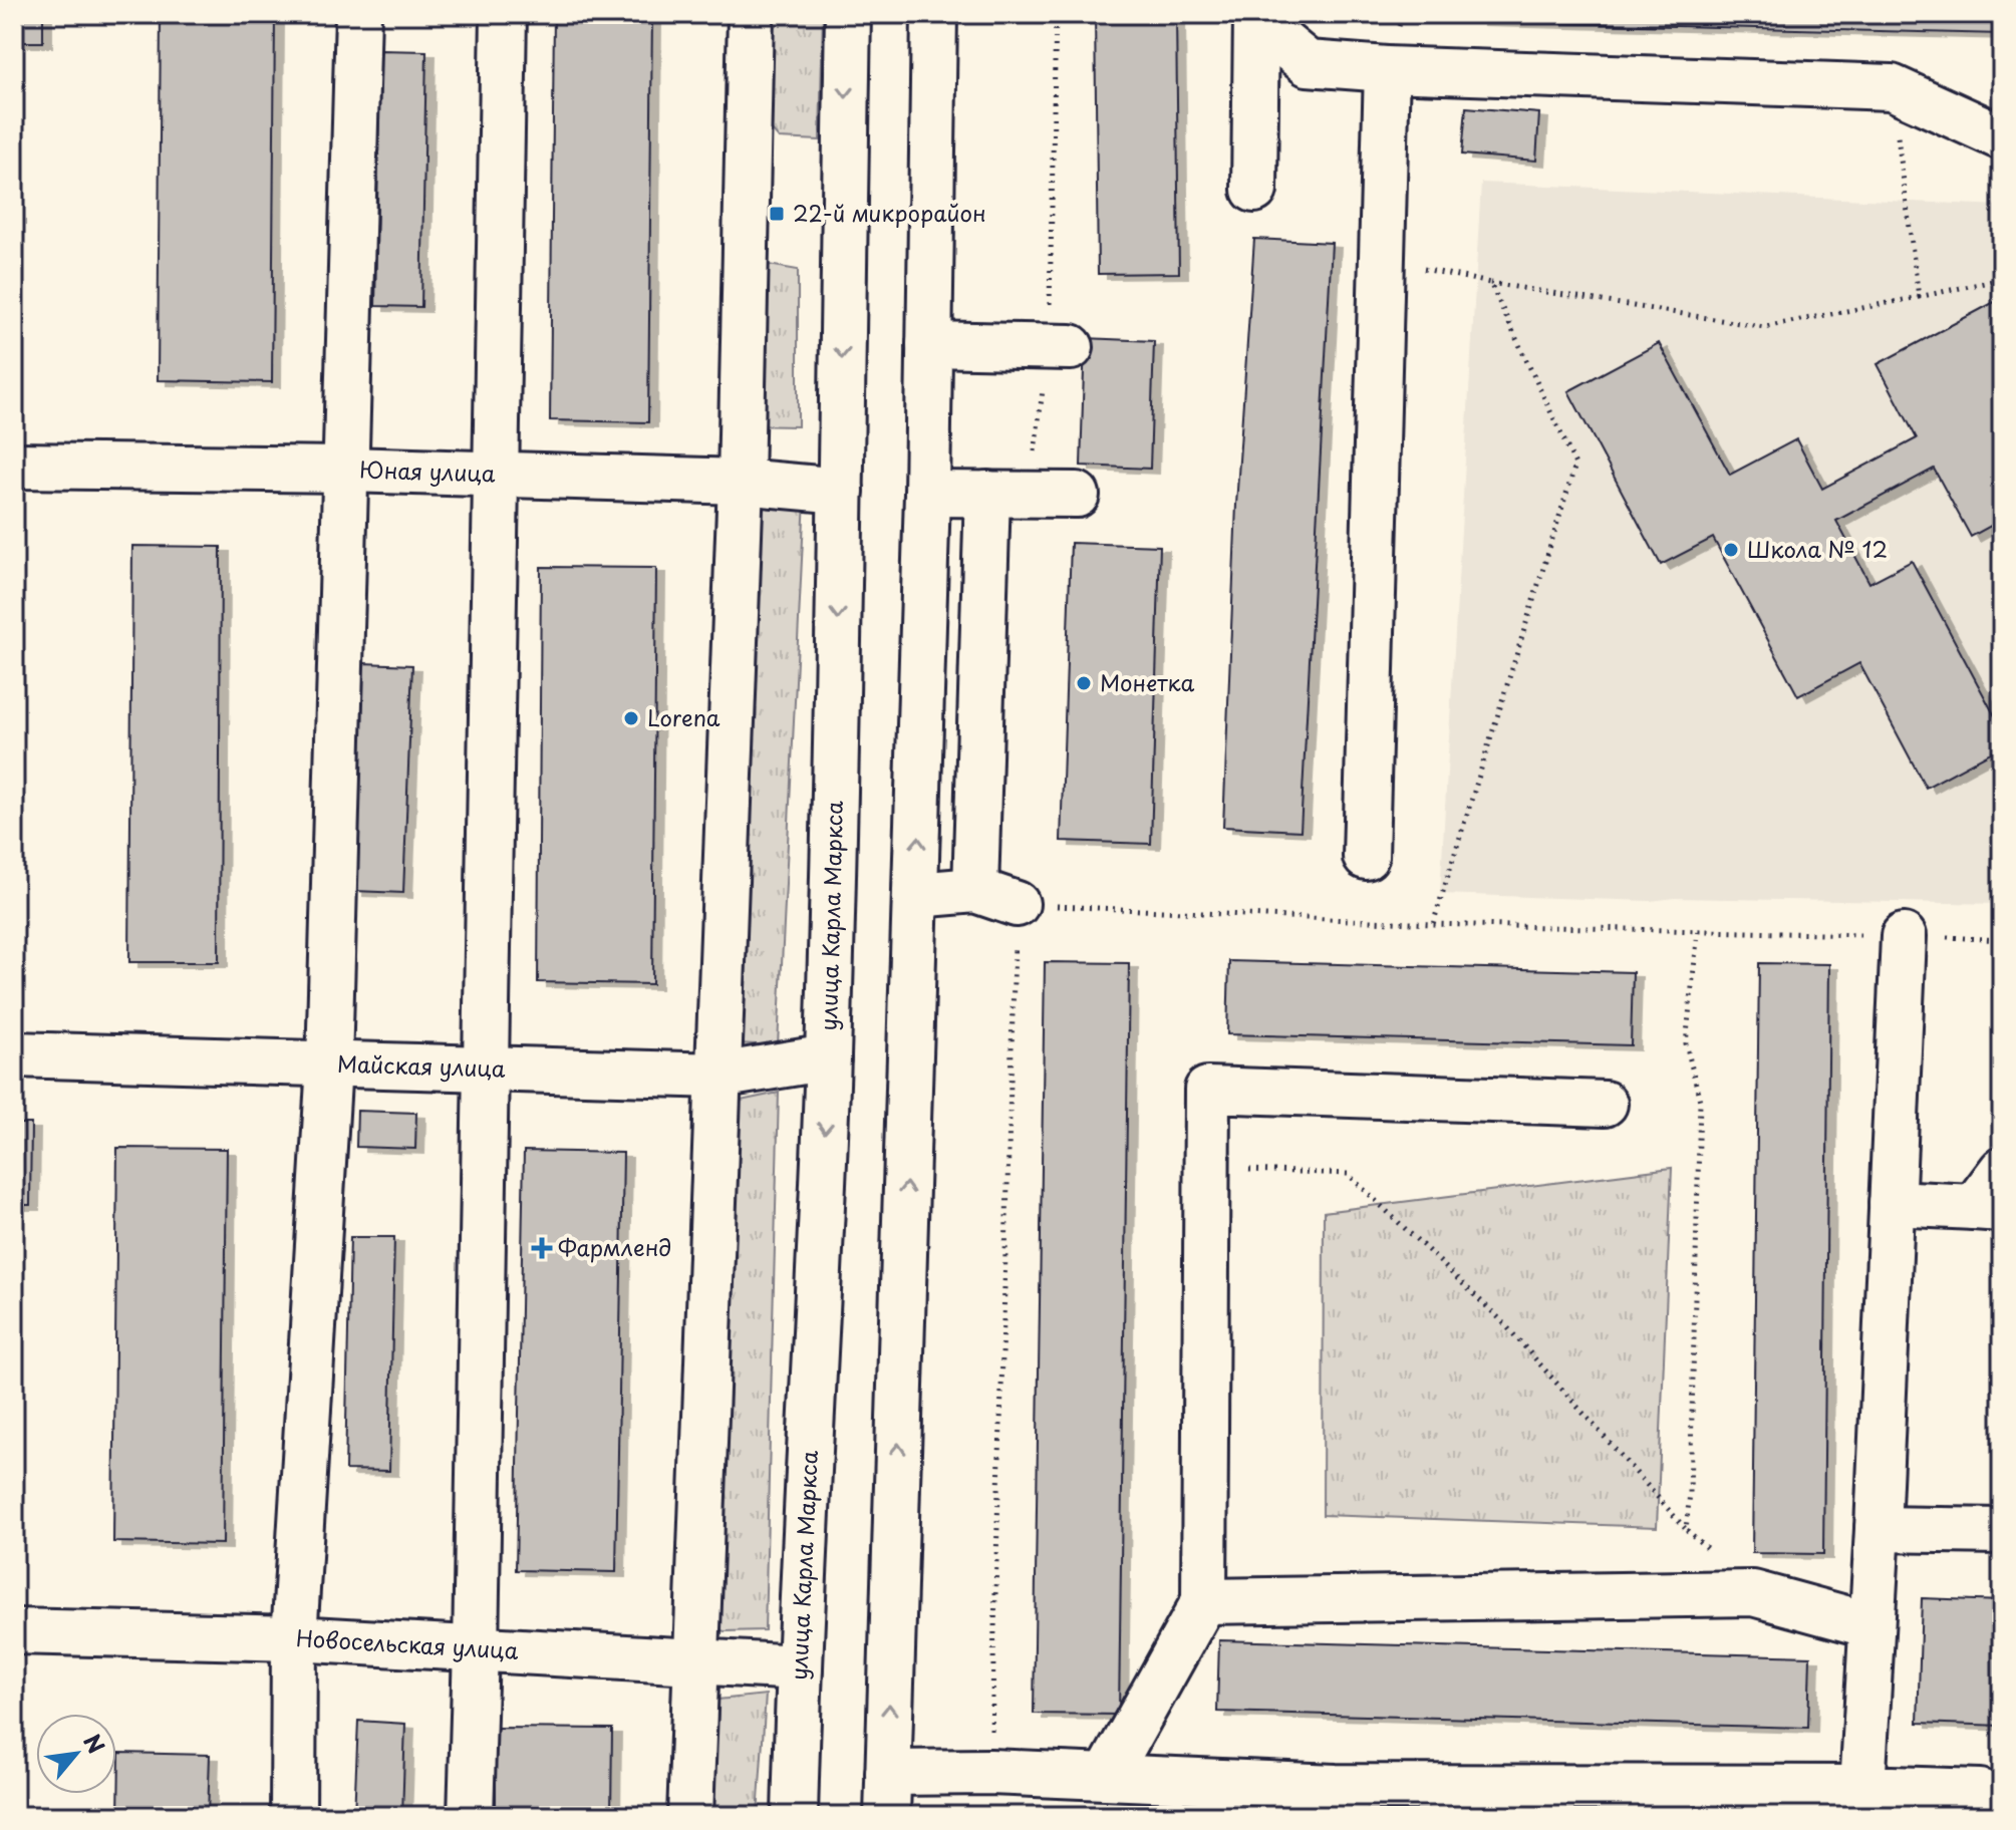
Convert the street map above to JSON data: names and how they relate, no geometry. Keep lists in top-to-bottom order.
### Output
{
  "streets": {
    "main road": [
      "Юная улица",
      "улица Карла Маркса",
      "Майская улица",
      "Новосельская улица"
    ]
  },
  "crossings": [
    ["Юная улица", "улица Карла Маркса"],
    ["улица Карла Маркса", "Майская улица"],
    ["улица Карла Маркса", "Новосельская улица"]
  ],
  "places": {
    "transit": ["22-й микрорайон"],
    "other": ["Школа № 12", "Монетка", "Lorena"],
    "health": ["Фармленд"]
  },
  "north": "top right"
}
